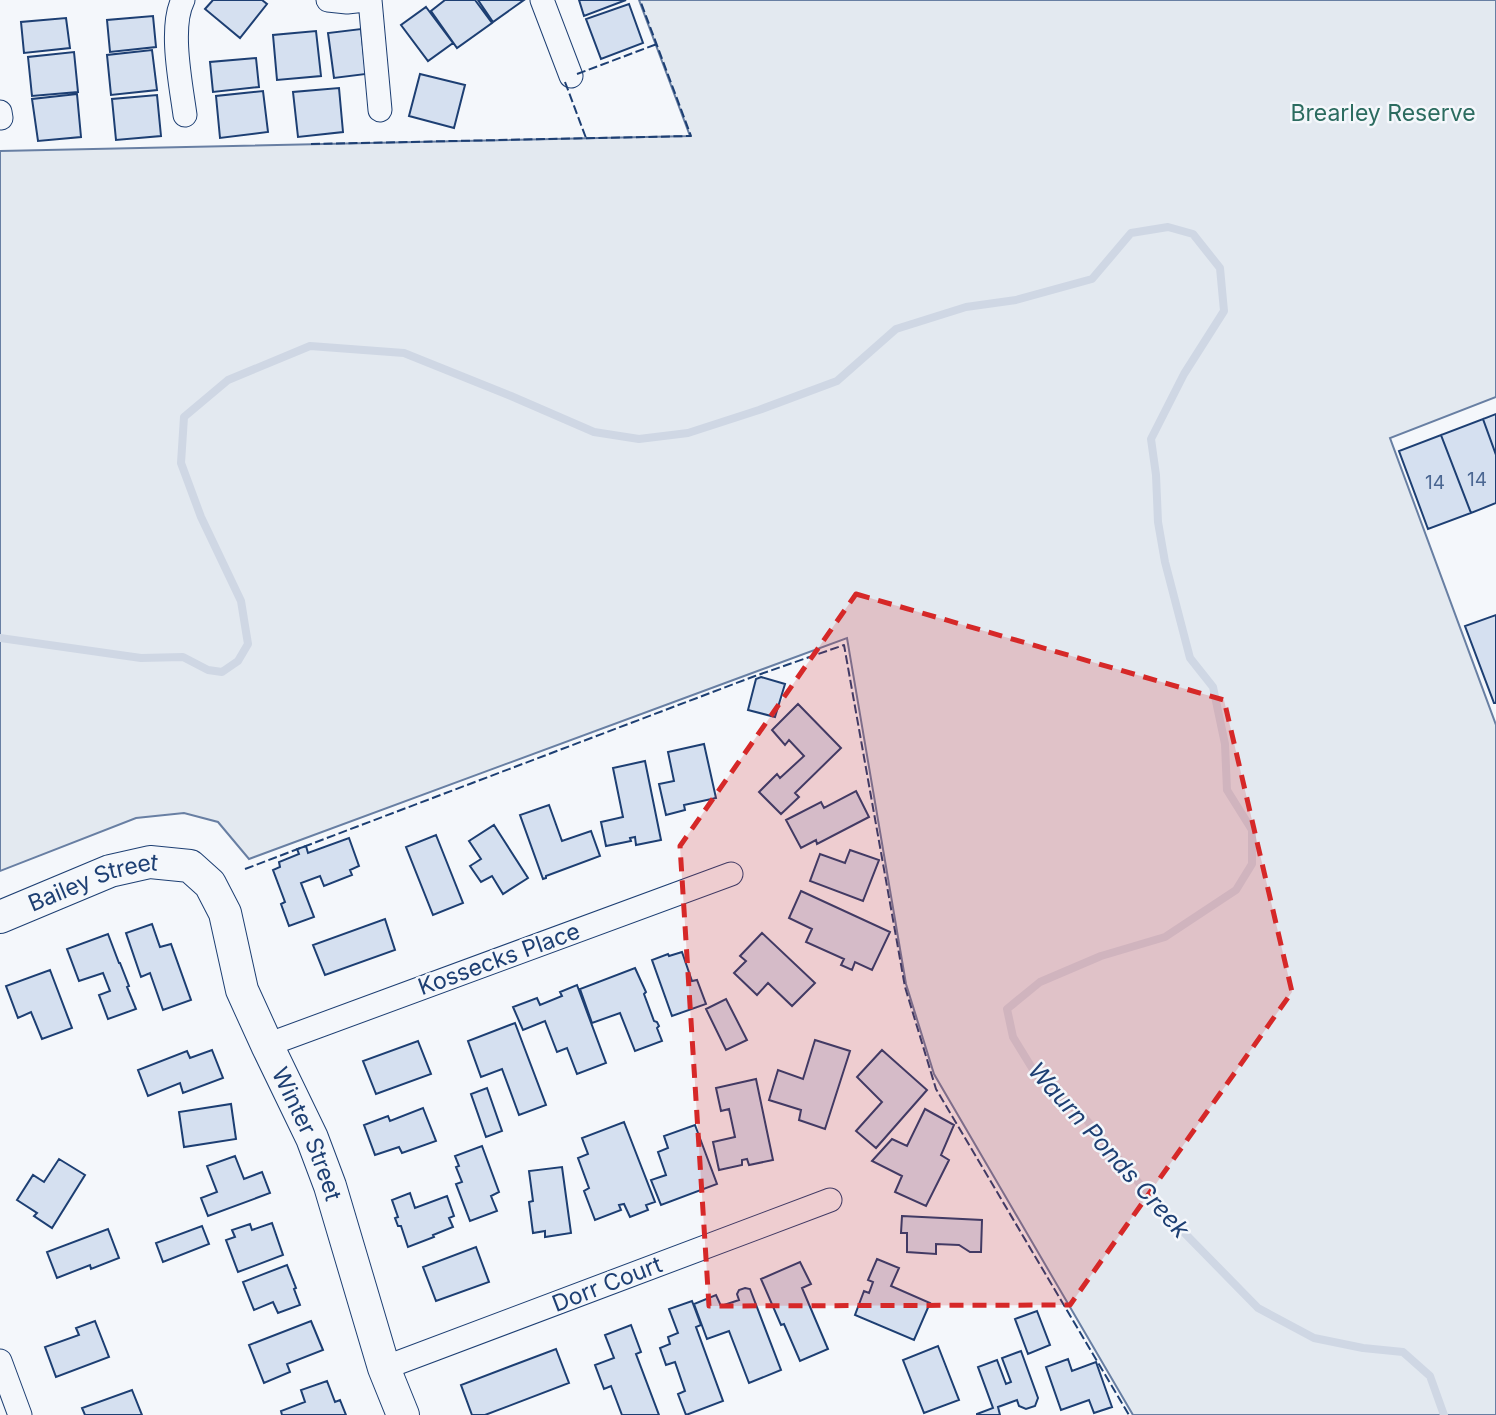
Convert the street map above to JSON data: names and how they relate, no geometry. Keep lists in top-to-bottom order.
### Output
{
  "streets": {
    "street": [
      "Bailey Street",
      "Kossecks Place",
      "Winter Street",
      "Dorr Court"
    ]
  },
  "crossings": [
    ["Bailey Street", "Winter Street"],
    ["Kossecks Place", "Winter Street"],
    ["Winter Street", "Dorr Court"]
  ],
  "water": ["Waurn Ponds Creek"],
  "parks": ["Brearley Reserve"],
  "house_numbers": ["14", "14"]
}
